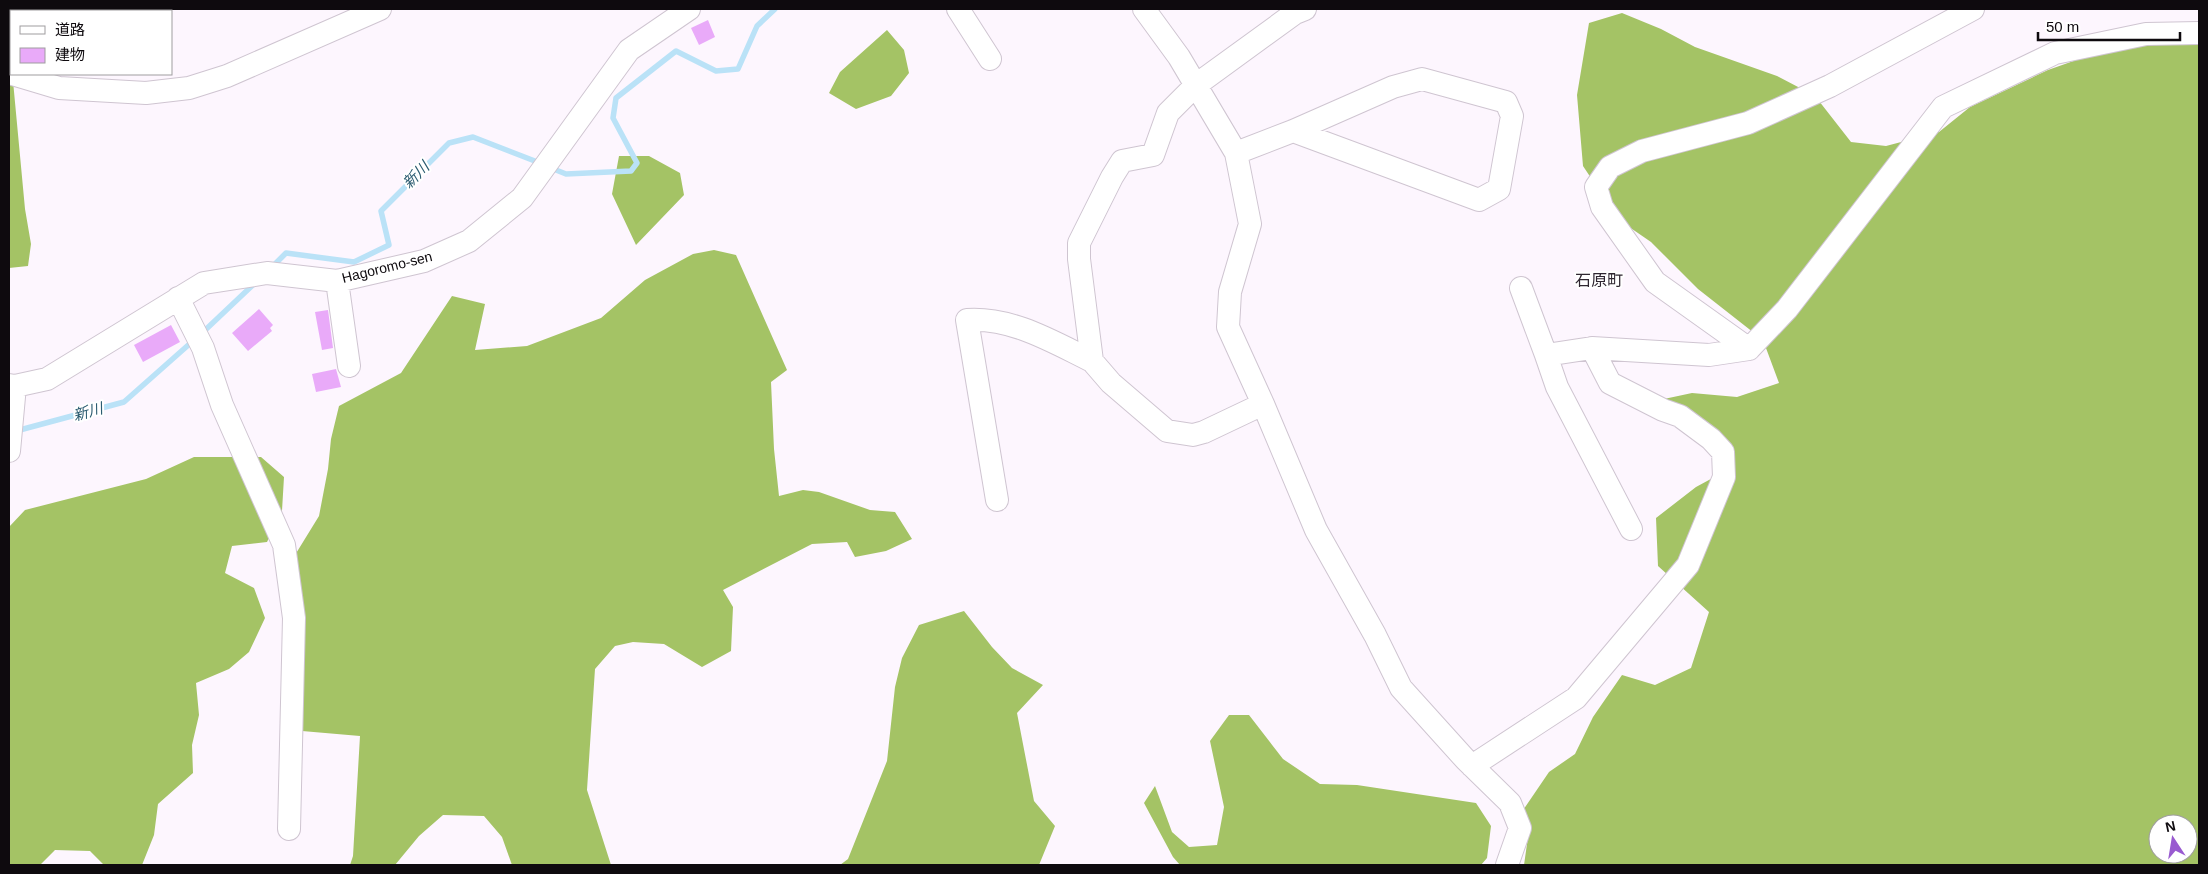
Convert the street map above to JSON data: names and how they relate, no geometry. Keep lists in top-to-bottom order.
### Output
{
  "streets": {
    "street": ["Hagoromo-sen"]
  },
  "districts": ["石原町"],
  "water": ["新川"],
  "legend": ["道路", "建物"],
  "scale_bar": "50 m",
  "north": "top"
}
